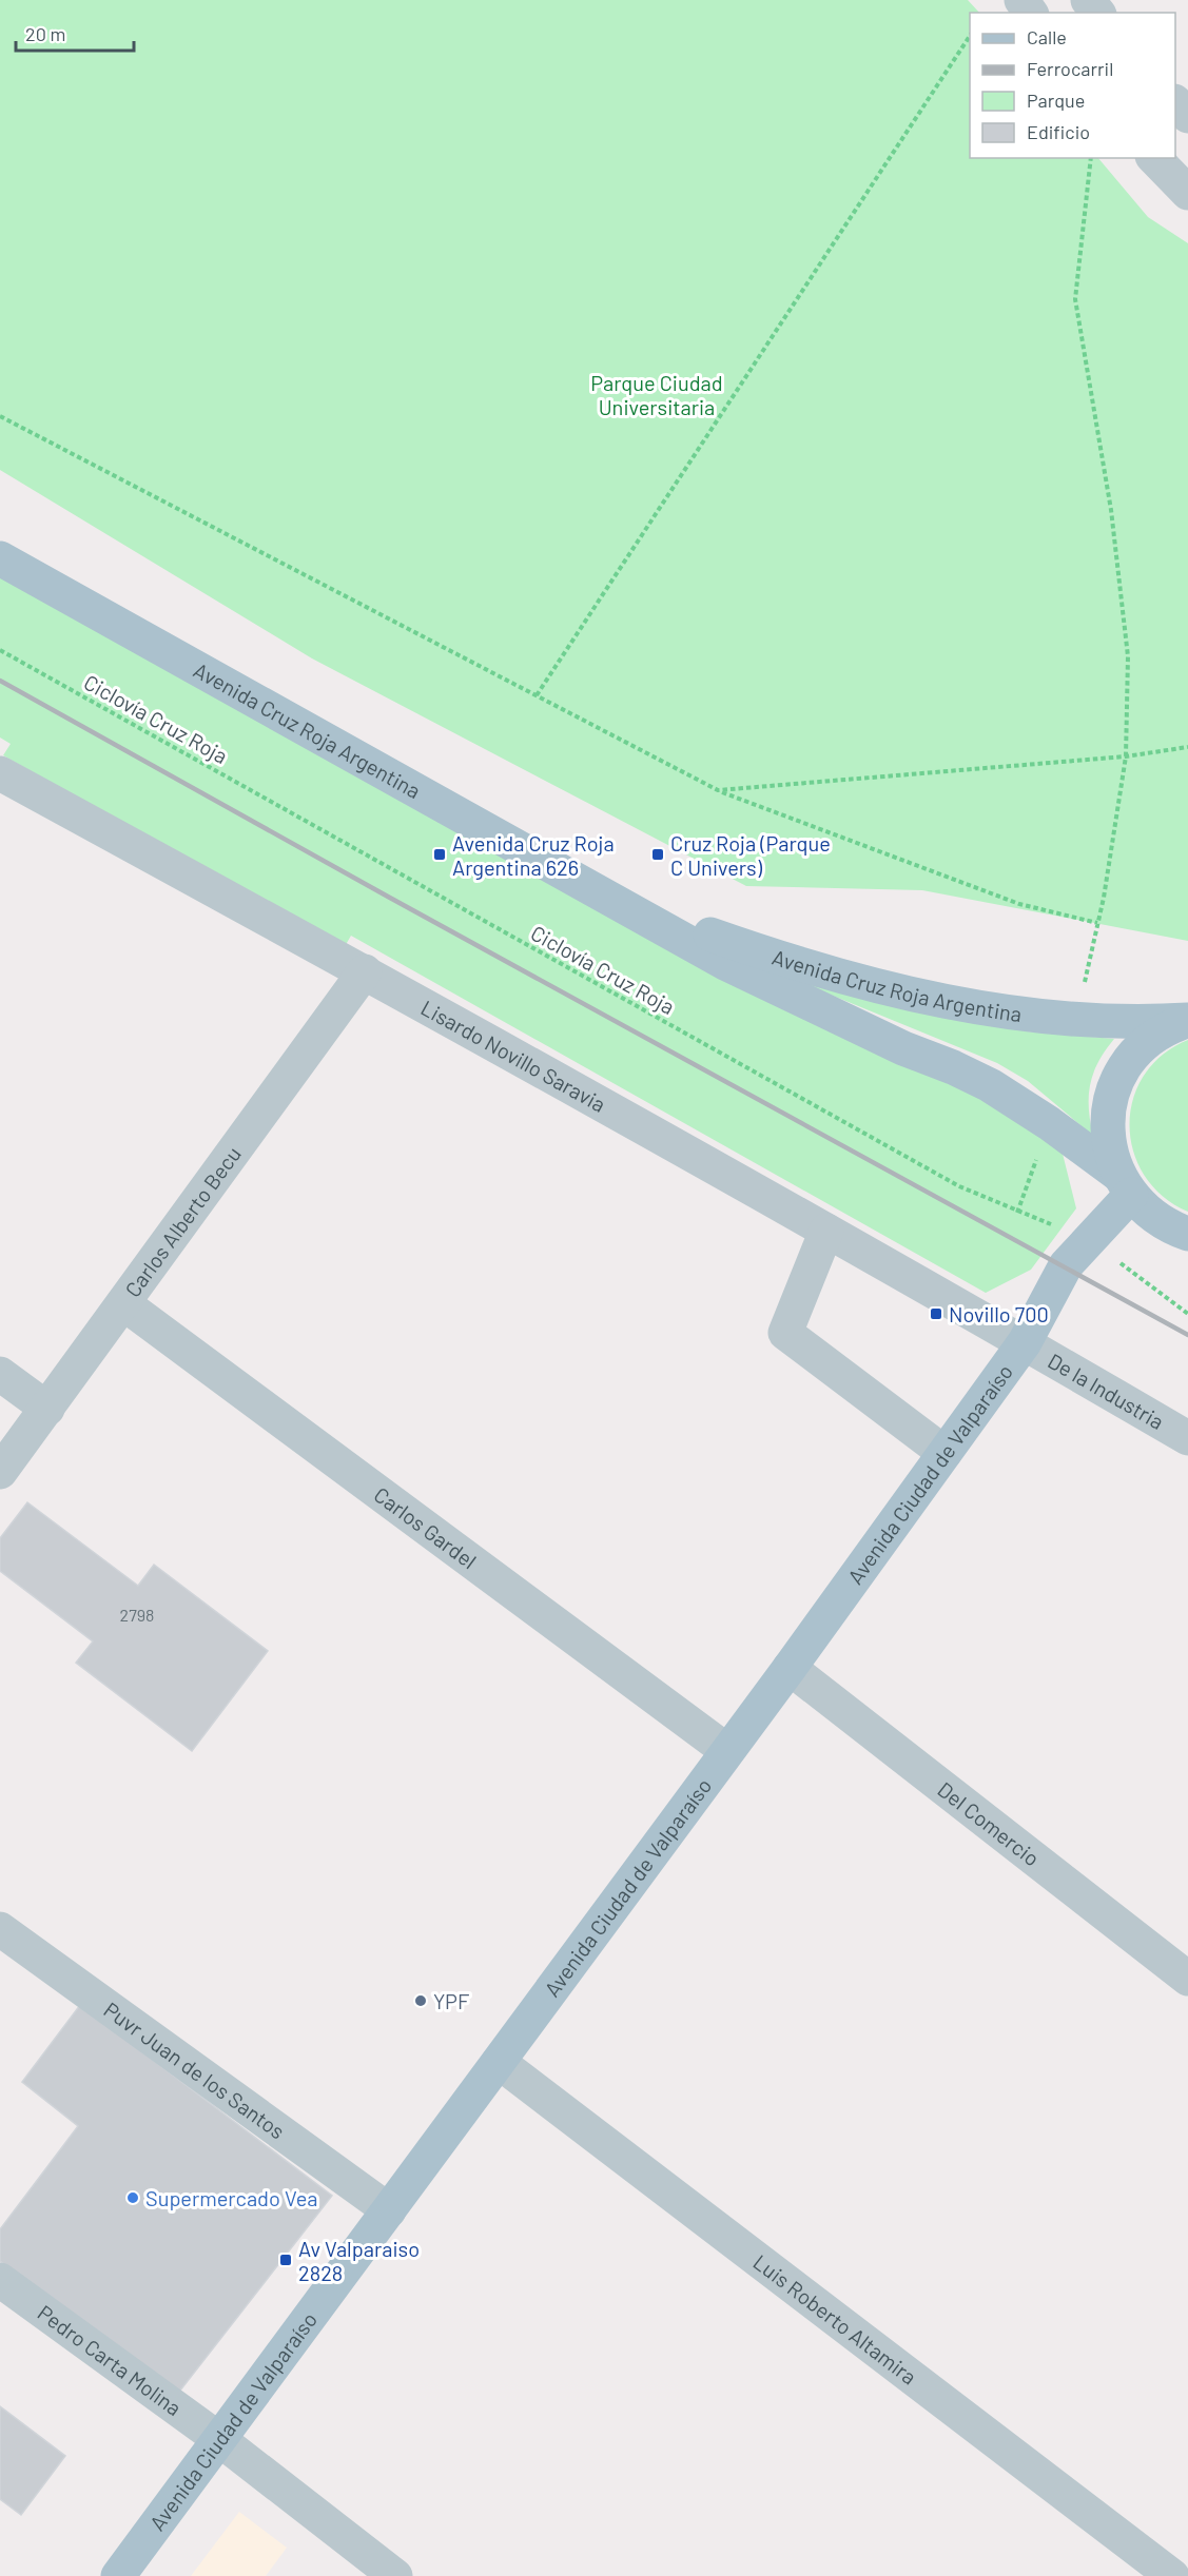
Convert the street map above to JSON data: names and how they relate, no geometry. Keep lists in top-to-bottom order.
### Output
{
  "streets": {
    "main road": ["Avenida Cruz Roja Argentina", "Avenida Ciudad de Valparaíso"],
    "street": [
      "Lisardo Novillo Saravia",
      "Carlos Alberto Becu",
      "De la Industria",
      "Carlos Gardel",
      "Del Comercio",
      "Puvr Juan de los Santos",
      "Luis Roberto Altamira",
      "Pedro Carta Molina"
    ],
    "path": ["Ciclovía Cruz Roja"]
  },
  "crossings": [
    ["Ciclovía Cruz Roja", "Avenida Ciudad de Valparaíso"],
    ["Avenida Cruz Roja Argentina", "Avenida Ciudad de Valparaíso"],
    ["Lisardo Novillo Saravia", "Carlos Alberto Becu"],
    ["Lisardo Novillo Saravia", "De la Industria"],
    ["Lisardo Novillo Saravia", "Avenida Ciudad de Valparaíso"],
    ["Carlos Alberto Becu", "Carlos Gardel"],
    ["De la Industria", "Avenida Ciudad de Valparaíso"],
    ["Avenida Ciudad de Valparaíso", "Carlos Gardel"],
    ["Avenida Ciudad de Valparaíso", "Del Comercio"],
    ["Avenida Ciudad de Valparaíso", "Puvr Juan de los Santos"],
    ["Avenida Ciudad de Valparaíso", "Luis Roberto Altamira"],
    ["Avenida Ciudad de Valparaíso", "Pedro Carta Molina"]
  ],
  "parks": ["Parque Ciudad Universitaria"],
  "places": {
    "transit": [
      "Avenida Cruz Roja Argentina 626",
      "Cruz Roja (Parque C Univers)",
      "Novillo 700",
      "Av Valparaiso 2828"
    ],
    "other": ["YPF", "Supermercado Vea"]
  },
  "house_numbers": ["2798"],
  "legend": [
    "Calle",
    "Ferrocarril",
    "Parque",
    "Edificio"
  ],
  "scale_bar": "20 m"
}
